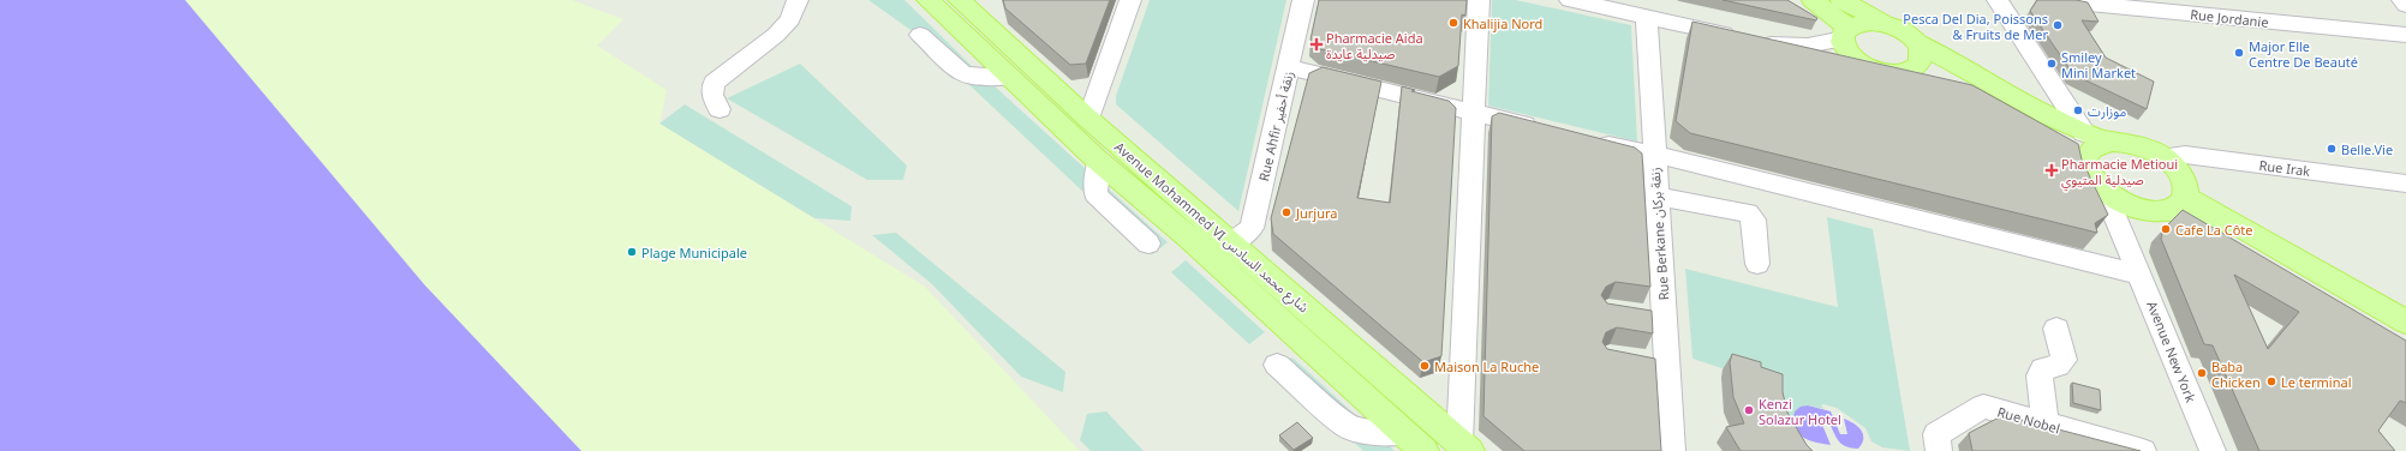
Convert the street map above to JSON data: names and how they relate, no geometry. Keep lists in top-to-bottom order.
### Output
{
  "streets": {
    "main road": ["Avenue Mohammed VI شارع محمد السادس"],
    "street": [
      "Rue Jordanie",
      "Rue Ahfir زنقة أحفير",
      "Rue Irak",
      "Rue Berkane زنقة بركان",
      "Avenue New York",
      "Rue Nobel"
    ]
  },
  "crossings": [
    ["Rue Ahfir زنقة أحفير", "Avenue Mohammed VI شارع محمد السادس"],
    ["Rue Irak", "Avenue New York"]
  ],
  "places": {
    "other": [
      "Khalijia Nord",
      "Pesca Del Dia, Poissons & Fruits de Mer",
      "Major Elle Centre De Beauté",
      "Smiley Mini Market",
      "موزارت",
      "Belle.Vie",
      "Jurjura",
      "Cafe La Côte",
      "Plage Municipale",
      "Maison La Ruche",
      "Baba Chicken",
      "Le terminal",
      "Kenzi Solazur Hotel"
    ],
    "health": ["Pharmacie Aida صيدلية عايدة", "Pharmacie Metioui صيدلية المتيوي"]
  }
}
